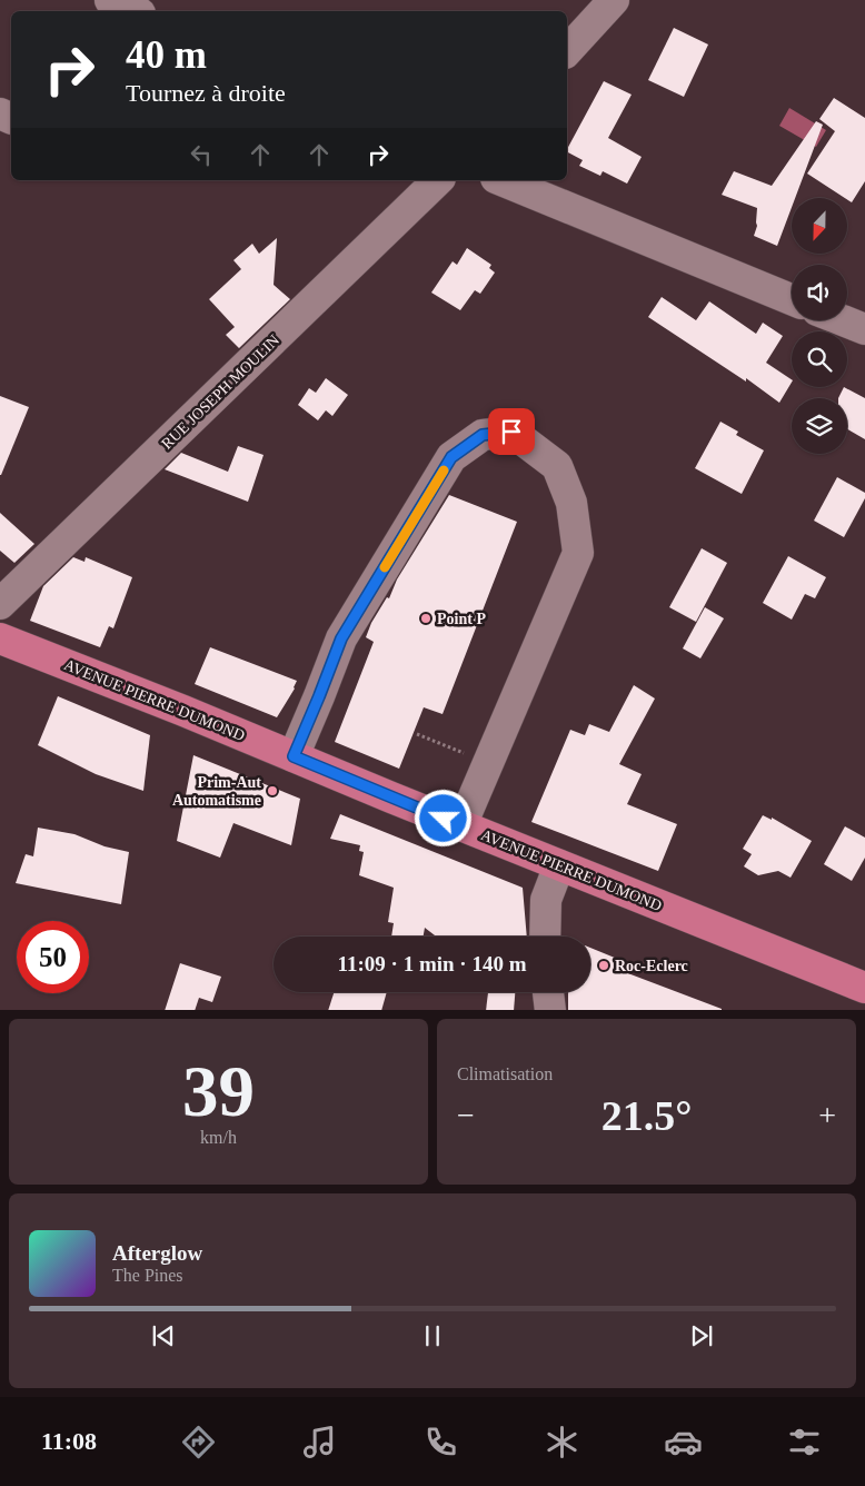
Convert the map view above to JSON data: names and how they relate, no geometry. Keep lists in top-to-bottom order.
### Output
{
  "streets": {
    "main road": ["AVENUE PIERRE DUMOND"],
    "street": ["RUE JOSEPH MOULIN"]
  },
  "places": ["Point P", "Prim-Aut Automatisme", "Roc-Eclerc"],
  "north": "bottom",
  "page": {
    "turn": ["40 m", "Tournez à droite"],
    "limit": "50",
    "trip": "11:09 · 1 min · 140 m",
    "tile": [
      ["39", "km/h"],
      "Climatisation"
    ],
    "heat": ["−", "21.5°", "+"],
    "song": ["Afterglow", "The Pines"],
    "tabs": "11:08"
  }
}
